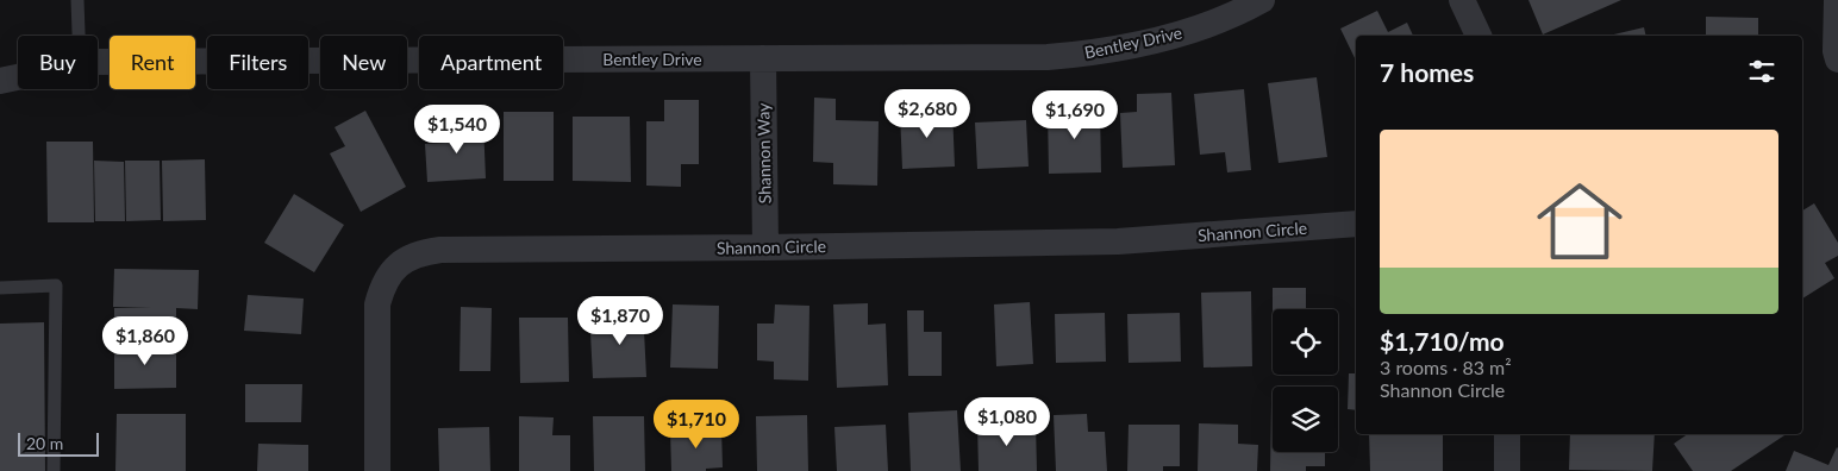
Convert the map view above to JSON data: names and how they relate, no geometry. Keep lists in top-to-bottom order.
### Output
{
  "streets": {
    "street": ["Bentley Drive", "Shannon Way", "Shannon Circle"]
  },
  "crossings": [
    ["Bentley Drive", "Shannon Way"],
    ["Shannon Way", "Shannon Circle"]
  ],
  "scale_bar": "20 m",
  "page": {
    "chip": [
      "Buy",
      "Rent",
      "Filters",
      "New",
      "Apartment"
    ],
    "heading": "7 homes",
    "price": [
      "$2,680",
      "$1,690",
      "$1,540",
      "$1,870",
      "$1,860",
      "$1,080",
      "$1,710"
    ],
    "list": [
      {
        "name": "$1,710/mo",
        "note": "3 rooms · 83 m² · Shannon Circle"
      }
    ],
    "scale": "20 m"
  }
}
